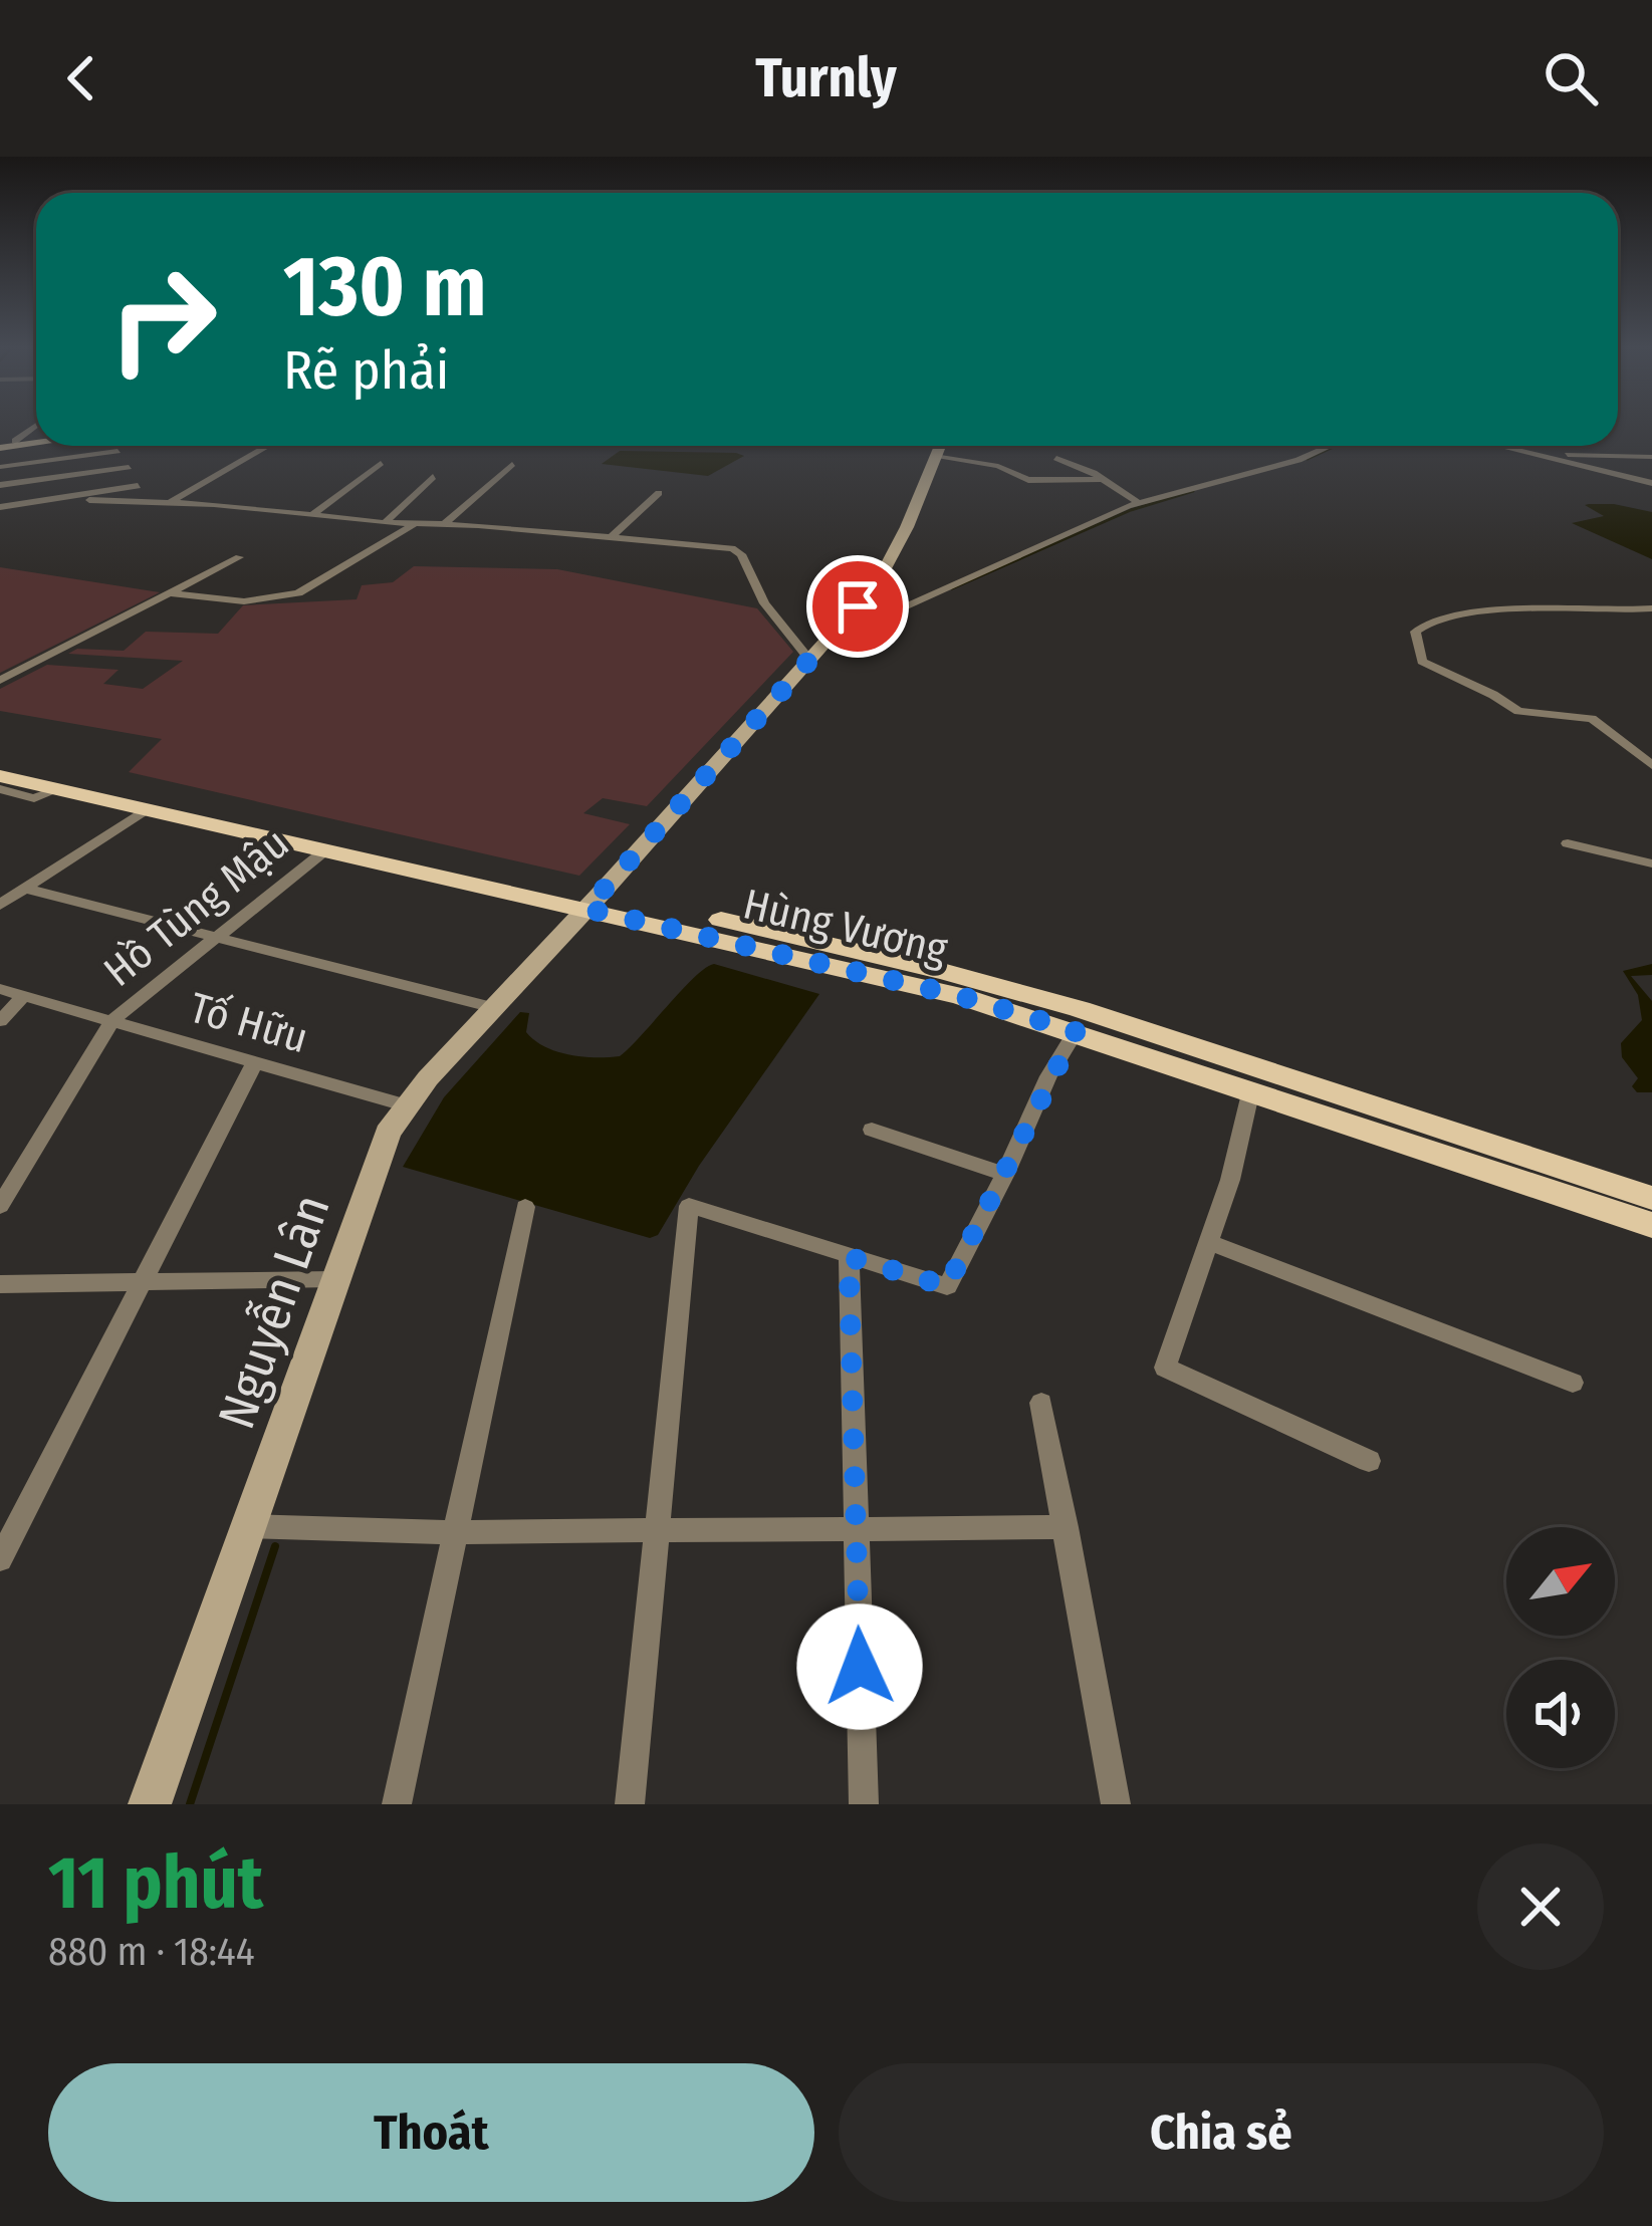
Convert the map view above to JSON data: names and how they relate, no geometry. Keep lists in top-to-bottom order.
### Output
{
  "streets": {
    "main road": ["Hùng Vương", "Nguyễn Lân"],
    "street": ["Hồ Tùng Mậu", "Tố Hữu"]
  },
  "crossings": [
    ["Hồ Tùng Mậu", "Hùng Vương"],
    ["Hồ Tùng Mậu", "Tố Hữu"],
    ["Hùng Vương", "Nguyễn Lân"],
    ["Tố Hữu", "Nguyễn Lân"]
  ],
  "north": "top right",
  "page": {
    "header": "Turnly",
    "turn": ["130 m", "Rẽ phải"],
    "heading": ["11 phút", "880 m · 18:44"],
    "buttons": ["Thoát", "Chia sẻ"]
  }
}
